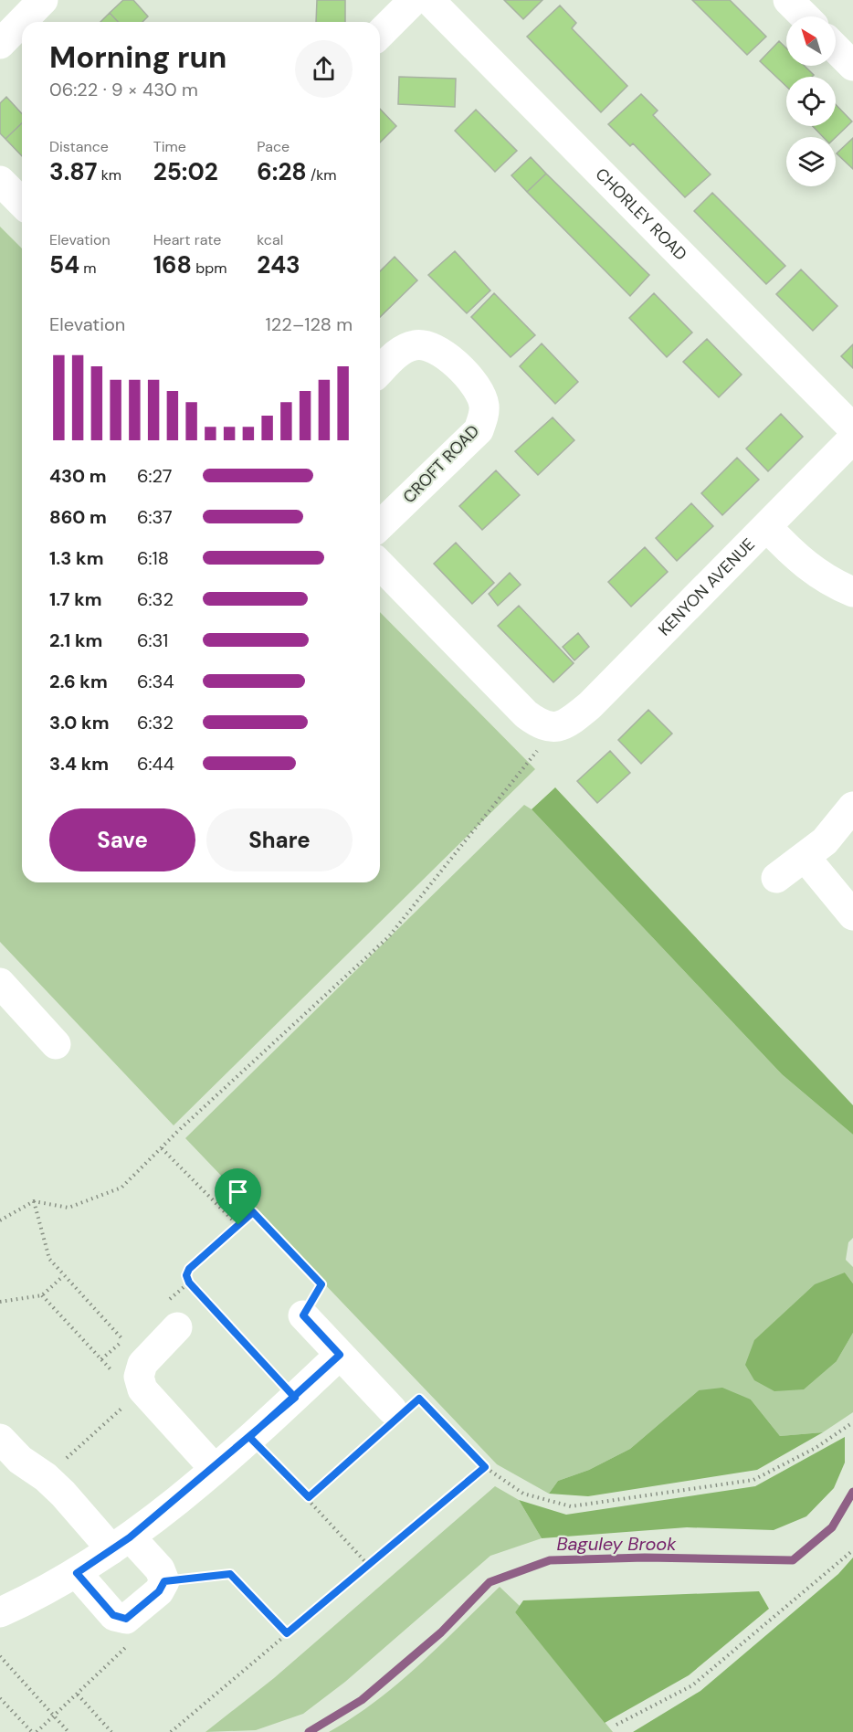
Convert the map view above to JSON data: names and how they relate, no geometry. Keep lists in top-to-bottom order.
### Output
{
  "streets": {
    "street": ["CHORLEY ROAD", "CROFT ROAD", "KENYON AVENUE"]
  },
  "water": ["Baguley Brook"],
  "north": "top left",
  "page": {
    "heading": ["Morning run", "06:22 · 9 × 430 m"],
    "stats": [
      ["Distance", "3.87 km"],
      ["Time", "25:02"],
      ["Pace", "6:28 /km"],
      ["Elevation", "54 m"],
      ["Heart rate", "168 bpm"],
      ["kcal", "243"]
    ],
    "chart": ["Elevation", "122–128 m"],
    "list": [
      {
        "name": "430 m",
        "note": "6:27"
      },
      {
        "name": "860 m",
        "note": "6:37"
      },
      {
        "name": "1.3 km",
        "note": "6:18"
      },
      {
        "name": "1.7 km",
        "note": "6:32"
      },
      {
        "name": "2.1 km",
        "note": "6:31"
      },
      {
        "name": "2.6 km",
        "note": "6:34"
      },
      {
        "name": "3.0 km",
        "note": "6:32"
      },
      {
        "name": "3.4 km",
        "note": "6:44"
      }
    ],
    "buttons": ["Save", "Share"]
  }
}
